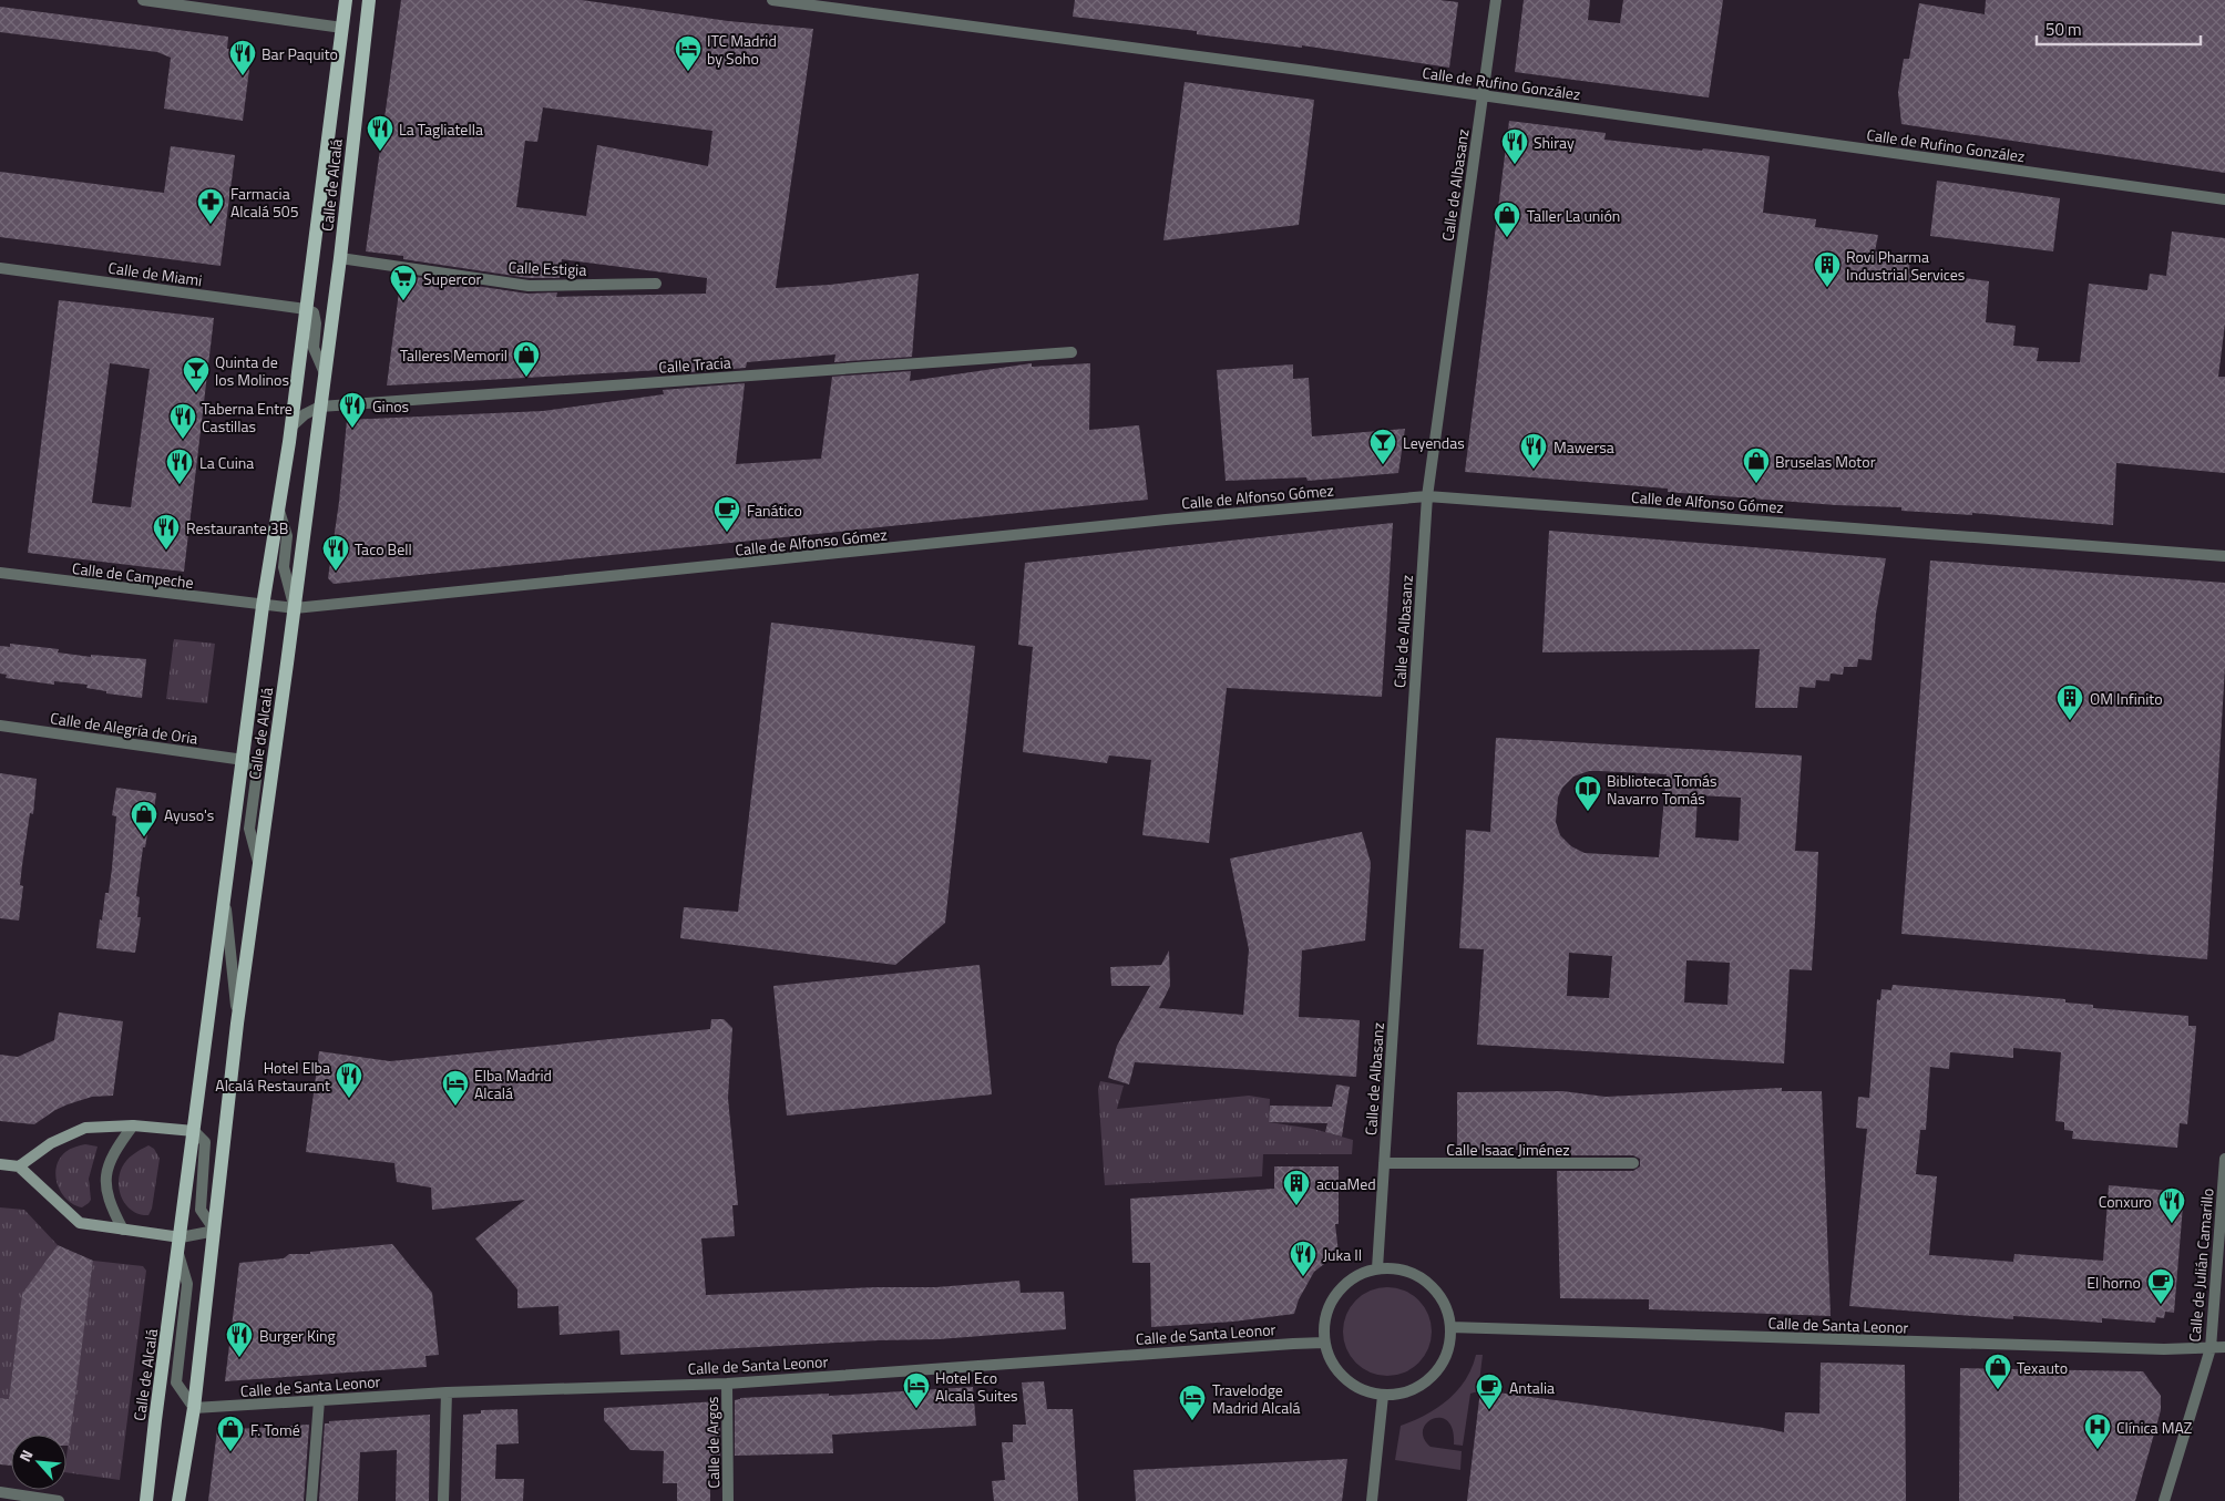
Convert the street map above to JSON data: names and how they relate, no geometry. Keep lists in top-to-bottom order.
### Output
{
  "streets": {
    "main road": ["Calle de Alcalá"],
    "street": [
      "Calle de Rufino González",
      "Calle de Albasanz",
      "Calle Estigia",
      "Calle de Miami",
      "Calle Tracia",
      "Calle de Alfonso Gómez",
      "Calle de Campeche",
      "Calle de Alegría de Oria",
      "Calle Isaac Jiménez",
      "Calle de Julián Camarillo",
      "Calle de Santa Leonor",
      "Calle de Argos"
    ]
  },
  "crossings": [
    ["Calle de Rufino González", "Calle de Albasanz"],
    ["Calle de Alcalá", "Calle Estigia"],
    ["Calle de Alcalá", "Calle de Miami"],
    ["Calle de Alcalá", "Calle Tracia"],
    ["Calle de Alcalá", "Calle de Alfonso Gómez"],
    ["Calle de Alcalá", "Calle de Campeche"],
    ["Calle de Alcalá", "Calle de Alegría de Oria"],
    ["Calle de Alcalá", "Calle de Santa Leonor"],
    ["Calle de Albasanz", "Calle de Alfonso Gómez"],
    ["Calle de Albasanz", "Calle Isaac Jiménez"],
    ["Calle de Albasanz", "Calle de Santa Leonor"],
    ["Calle de Julián Camarillo", "Calle de Santa Leonor"],
    ["Calle de Santa Leonor", "Calle de Argos"]
  ],
  "places": {
    "hotel": [
      "ITC Madrid by Soho",
      "Elba Madrid Alcalá",
      "Hotel Eco Alcala Suites",
      "Travelodge Madrid Alcalá"
    ],
    "restaurant": [
      "Bar Paquito",
      "La Tagliatella",
      "Shiray",
      "Ginos",
      "Taberna Entre Castillas",
      "Mawersa",
      "La Cuina",
      "Restaurante 3B",
      "Taco Bell",
      "Hotel Elba Alcalá Restaurant",
      "Conxuro",
      "Juka II",
      "Burger King"
    ],
    "pharmacy": ["Farmacia Alcalá 505"],
    "shop": [
      "Taller La unión",
      "Talleres Memoril",
      "Bruselas Motor",
      "Ayuso's",
      "Texauto",
      "F. Tomé"
    ],
    "building": ["Rovi Pharma Industrial Services", "OM Infinito", "acuaMed"],
    "supermarket": ["Supercor"],
    "bar": ["Quinta de los Molinos", "Leyendas"],
    "cafe": ["Fanático", "El horno", "Antalia"],
    "library": ["Biblioteca Tomás Navarro Tomás"],
    "hospital": ["Clínica MAZ"]
  },
  "scale_bar": "50 m",
  "north": "top left"
}
